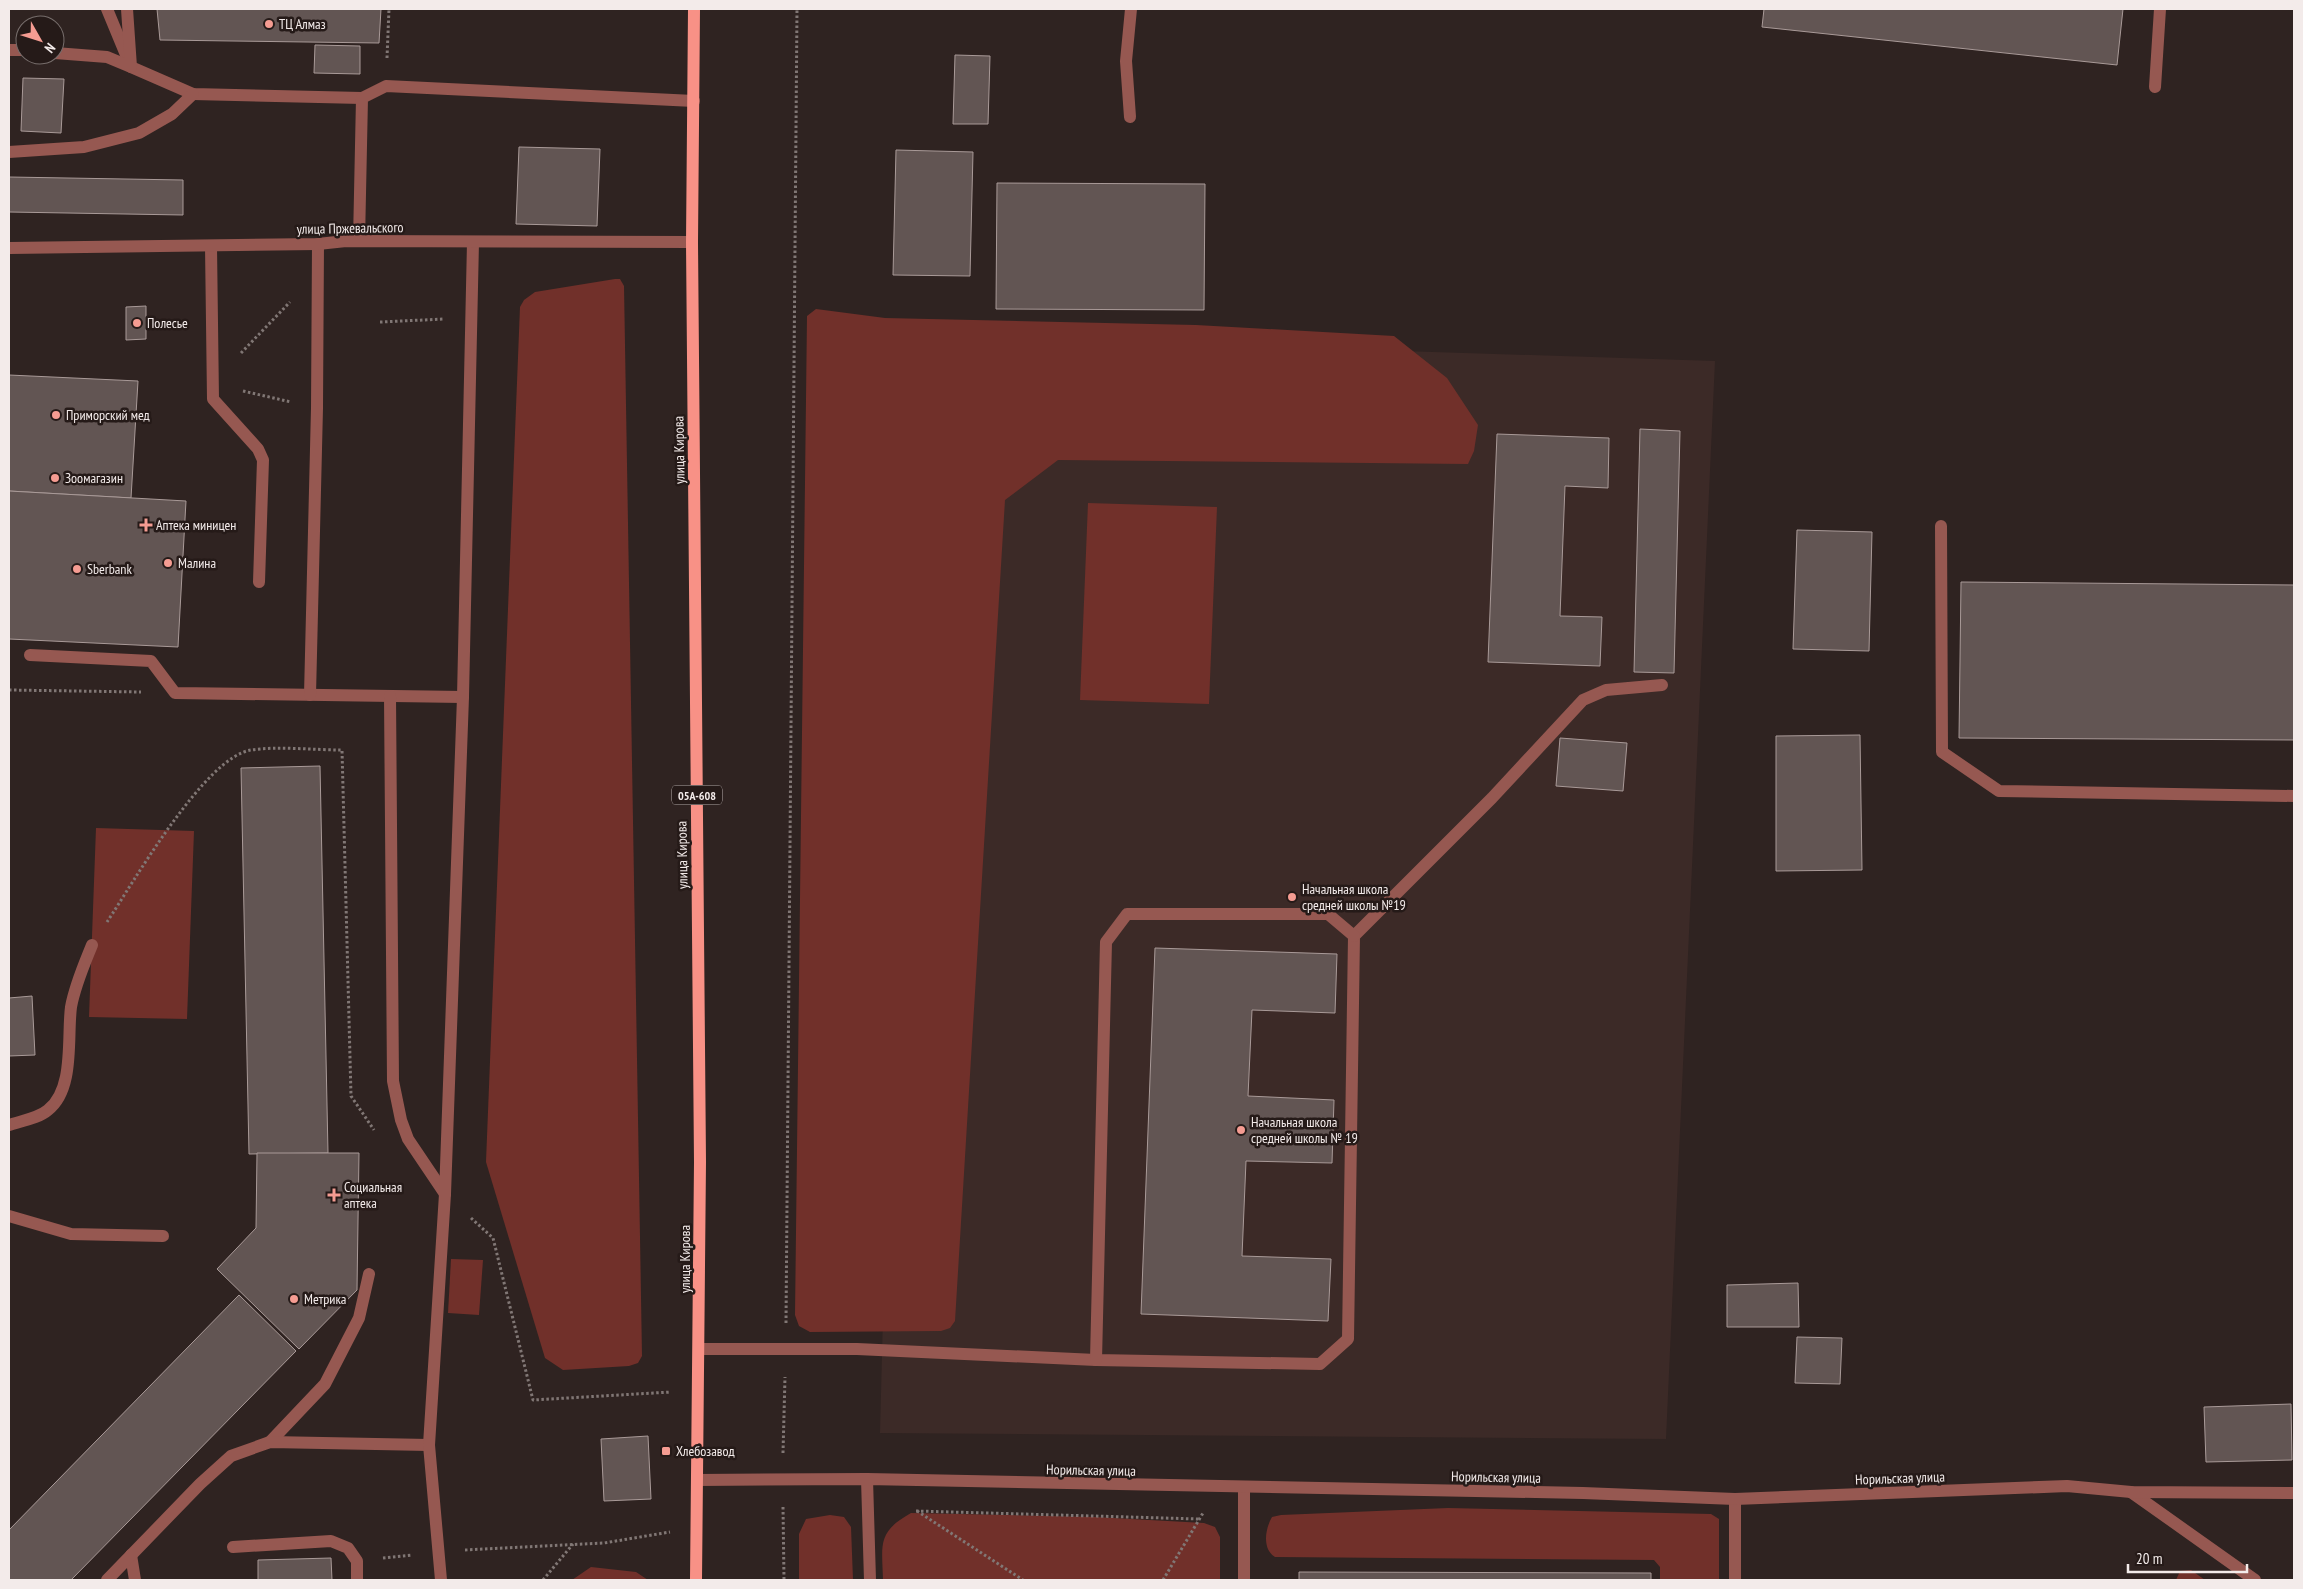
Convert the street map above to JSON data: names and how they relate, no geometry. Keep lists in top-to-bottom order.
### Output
{
  "streets": {
    "main road": ["улица Кирова", "05А-608"],
    "street": ["улица Пржевальского", "Норильская улица"]
  },
  "crossings": [
    ["улица Пржевальского", "улица Кирова"],
    ["улица Кирова", "Норильская улица"]
  ],
  "places": {
    "other": [
      "ТЦ Алмаз",
      "Полесье",
      "Приморский мед",
      "Зоомагазин",
      "Малина",
      "Sberbank",
      "Начальная школа средней школы №19",
      "Начальная школа средней школы № 19",
      "Метрика"
    ],
    "health": ["Аптека миницен", "Социальная аптека"],
    "transit": ["Хлебoзавод"]
  },
  "scale_bar": "20 m",
  "north": "bottom right"
}
